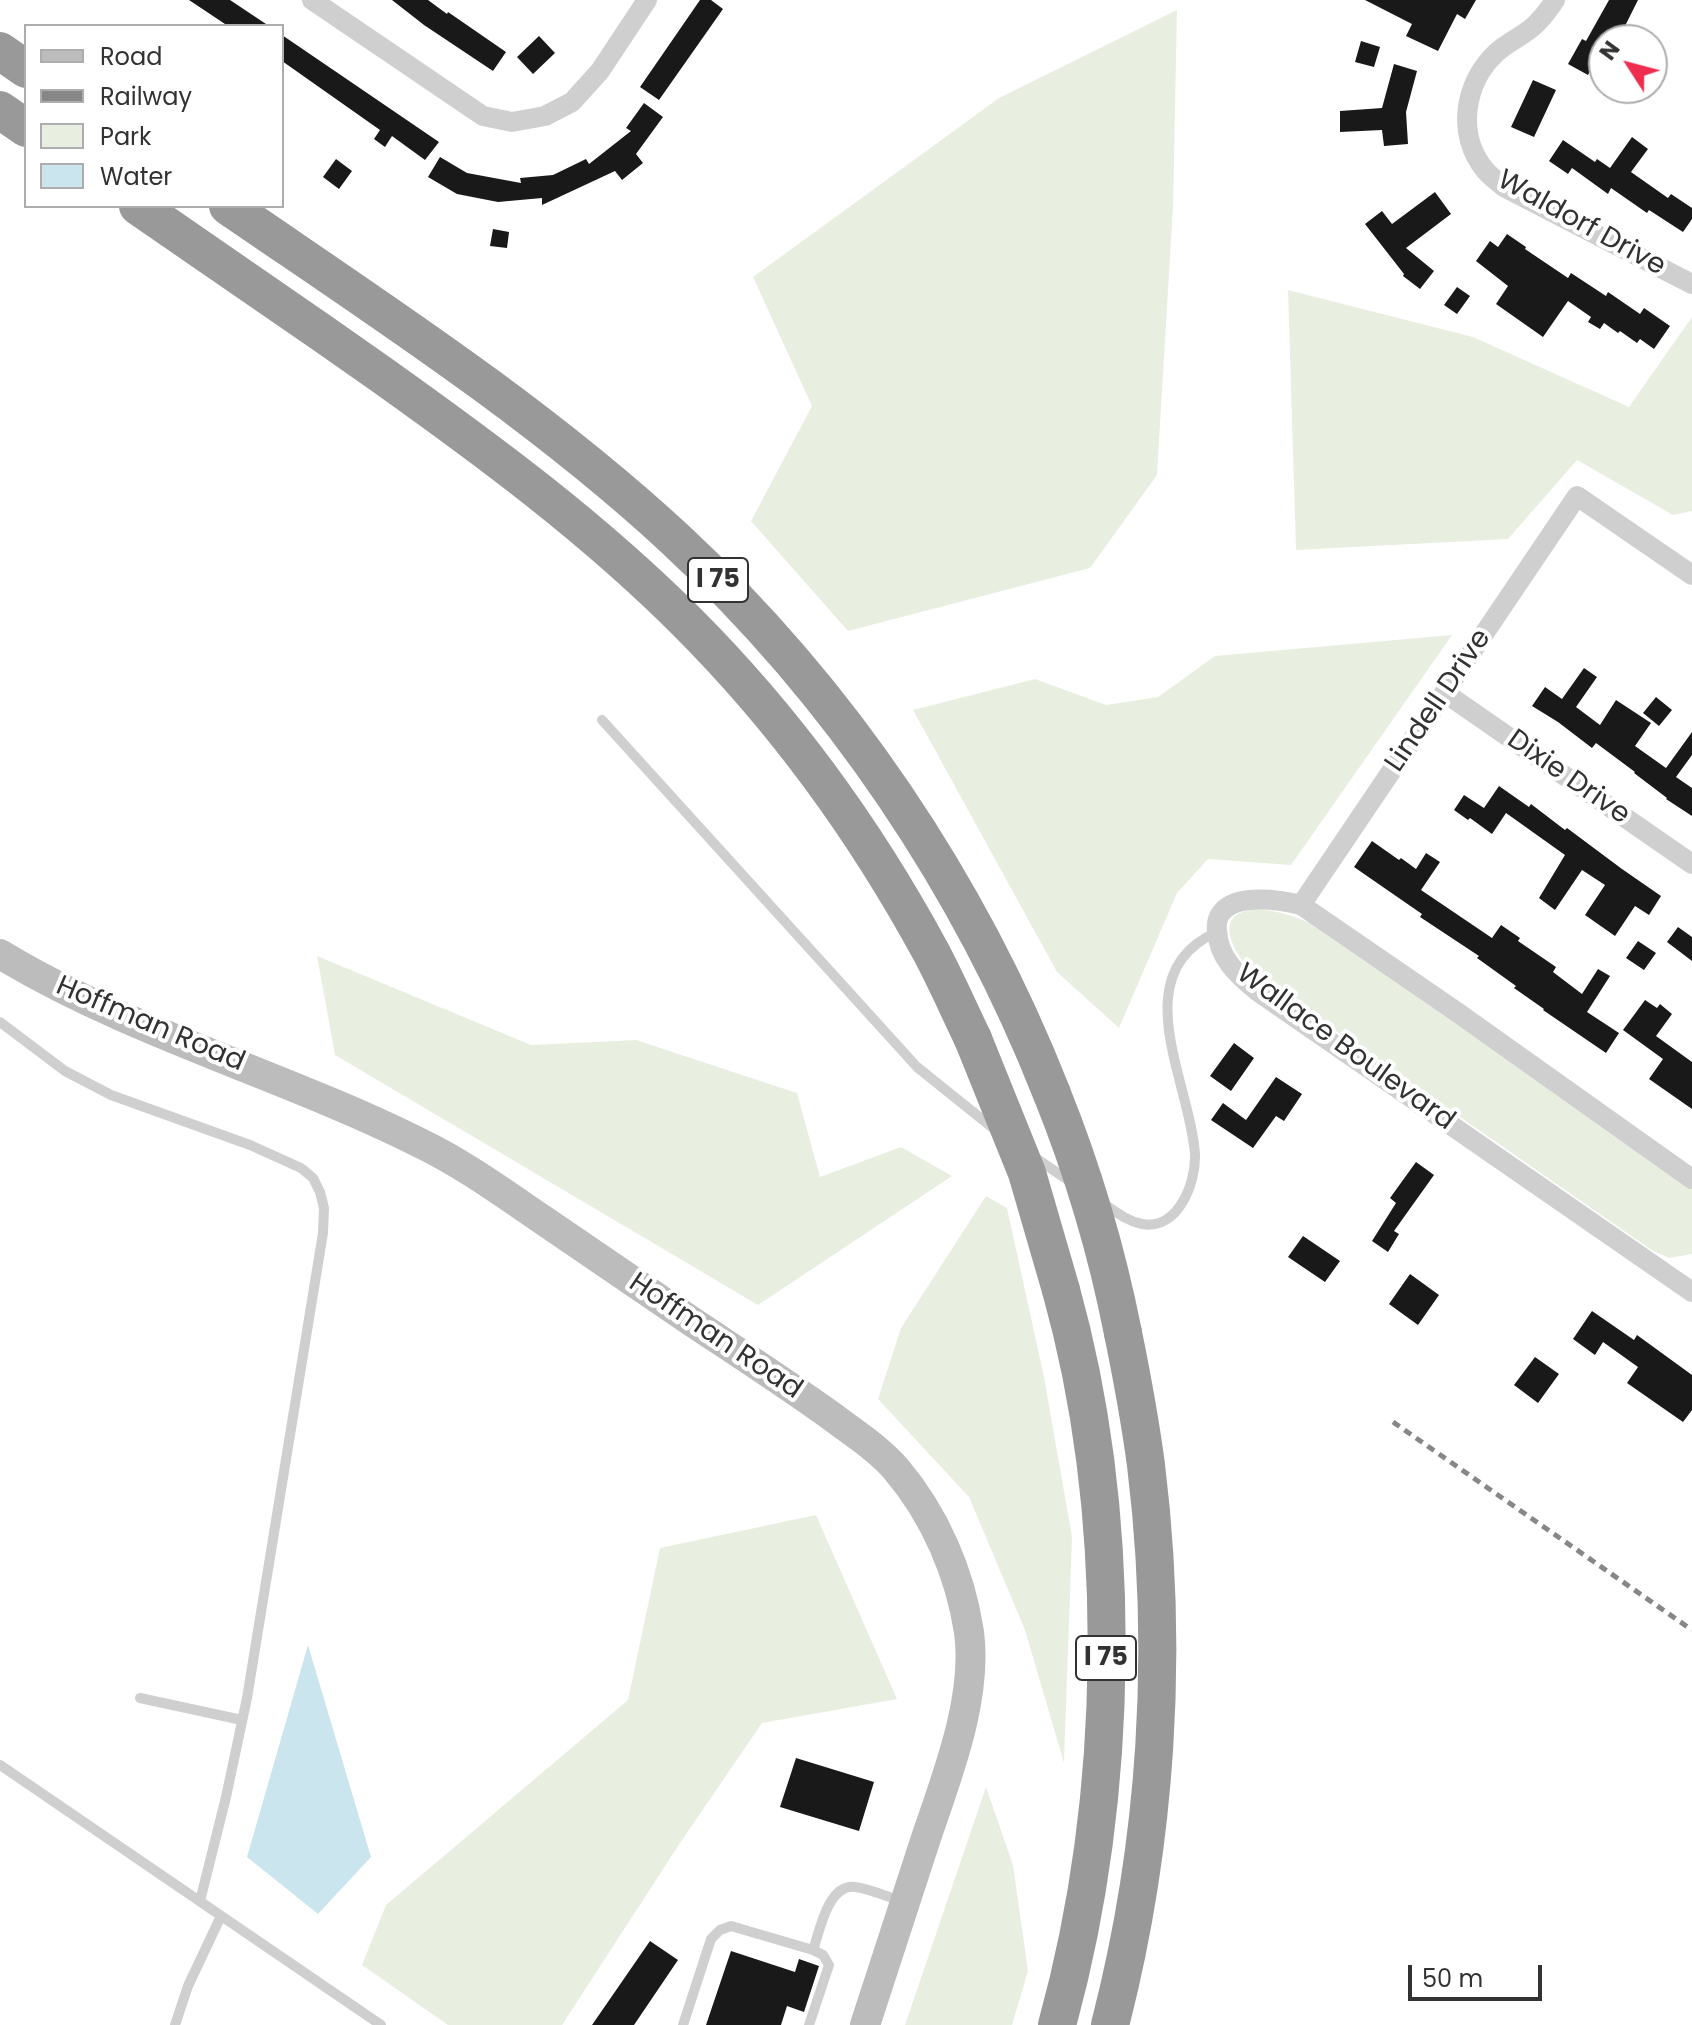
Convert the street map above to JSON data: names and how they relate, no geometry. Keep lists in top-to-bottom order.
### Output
{
  "streets": {
    "highway": ["I 75"],
    "street": [
      "Waldorf Drive",
      "Lindell Drive",
      "Dixie Drive",
      "Hoffman Road",
      "Wallace Boulevard"
    ]
  },
  "crossings": [
    ["Lindell Drive", "Dixie Drive"],
    ["Lindell Drive", "Wallace Boulevard"]
  ],
  "legend": [
    "Road",
    "Railway",
    "Park",
    "Water"
  ],
  "scale_bar": "50 m",
  "north": "top left"
}
